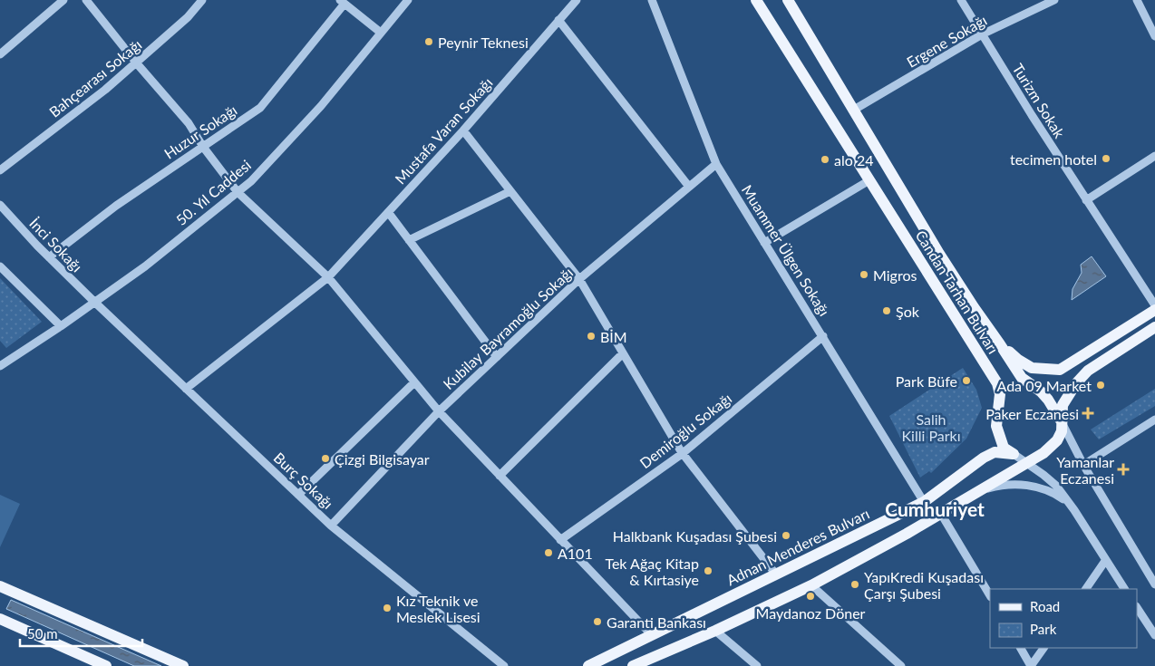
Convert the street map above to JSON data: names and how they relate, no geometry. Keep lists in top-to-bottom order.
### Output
{
  "streets": {
    "main road": ["Candan Tarhan Bulvarı", "Adnan Menderes Bulvarı"],
    "street": [
      "Ergene Sokağı",
      "Bahçearası Sokağı",
      "Turizm Sokak",
      "Mustafa Varan Sokağı",
      "Huzur Sokağı",
      "50. Yıl Caddesi",
      "İnci Sokağı",
      "Muammer Ülgen Sokağı",
      "Kubilay Bayramoğlu Sokağı",
      "Demiroğlu Sokağı",
      "Burç Sokağı"
    ]
  },
  "crossings": [
    ["Ergene Sokağı", "Turizm Sokak"],
    ["Ergene Sokağı", "Candan Tarhan Bulvarı"],
    ["Mustafa Varan Sokağı", "Burç Sokağı"],
    ["Huzur Sokağı", "İnci Sokağı"],
    ["50. Yıl Caddesi", "İnci Sokağı"],
    ["50. Yıl Caddesi", "Burç Sokağı"],
    ["İnci Sokağı", "Burç Sokağı"],
    ["Muammer Ülgen Sokağı", "Kubilay Bayramoğlu Sokağı"],
    ["Muammer Ülgen Sokağı", "Demiroğlu Sokağı"],
    ["Muammer Ülgen Sokağı", "Adnan Menderes Bulvarı"],
    ["Candan Tarhan Bulvarı", "Adnan Menderes Bulvarı"],
    ["Kubilay Bayramoğlu Sokağı", "Burç Sokağı"]
  ],
  "districts": ["Cumhuriyet"],
  "parks": ["Salih Killi Parkı"],
  "places": {
    "other": [
      "Peynir Teknesi",
      "tecimen hotel",
      "alo 24",
      "Migros",
      "Şok",
      "BİM",
      "Park Büfe",
      "Ada 09 Market",
      "Çizgi Bilgisayar",
      "Halkbank Kuşadası Şubesi",
      "A101",
      "Tek Ağaç Kitap & Kırtasiye",
      "YapıKredi Kuşadası Çarşı Şubesi",
      "Maydanoz Döner",
      "Kız Teknik ve Meslek Lisesi",
      "Garanti Bankası"
    ],
    "health": ["Paker Eczanesi", "Yamanlar Eczanesi"]
  },
  "legend": ["Road", "Park"],
  "scale_bar": "50 m"
}
